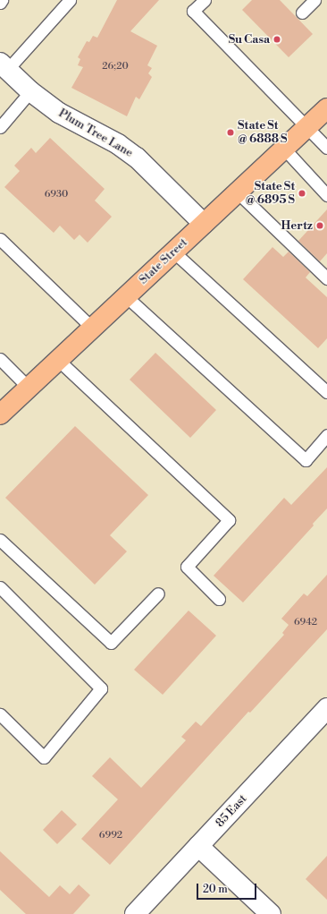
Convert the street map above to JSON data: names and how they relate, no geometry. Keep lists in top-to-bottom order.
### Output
{
  "streets": {
    "main road": ["State Street"],
    "street": ["Plum Tree Lane", "85 East"]
  },
  "crossings": [
    ["Plum Tree Lane", "State Street"]
  ],
  "places": [
    "Su Casa",
    "State St @ 6888 S",
    "State St @ 6895 S",
    "Hertz"
  ],
  "house_numbers": [
    "26;20",
    "6930",
    "6942",
    "6992"
  ],
  "scale_bar": "20 m"
}
